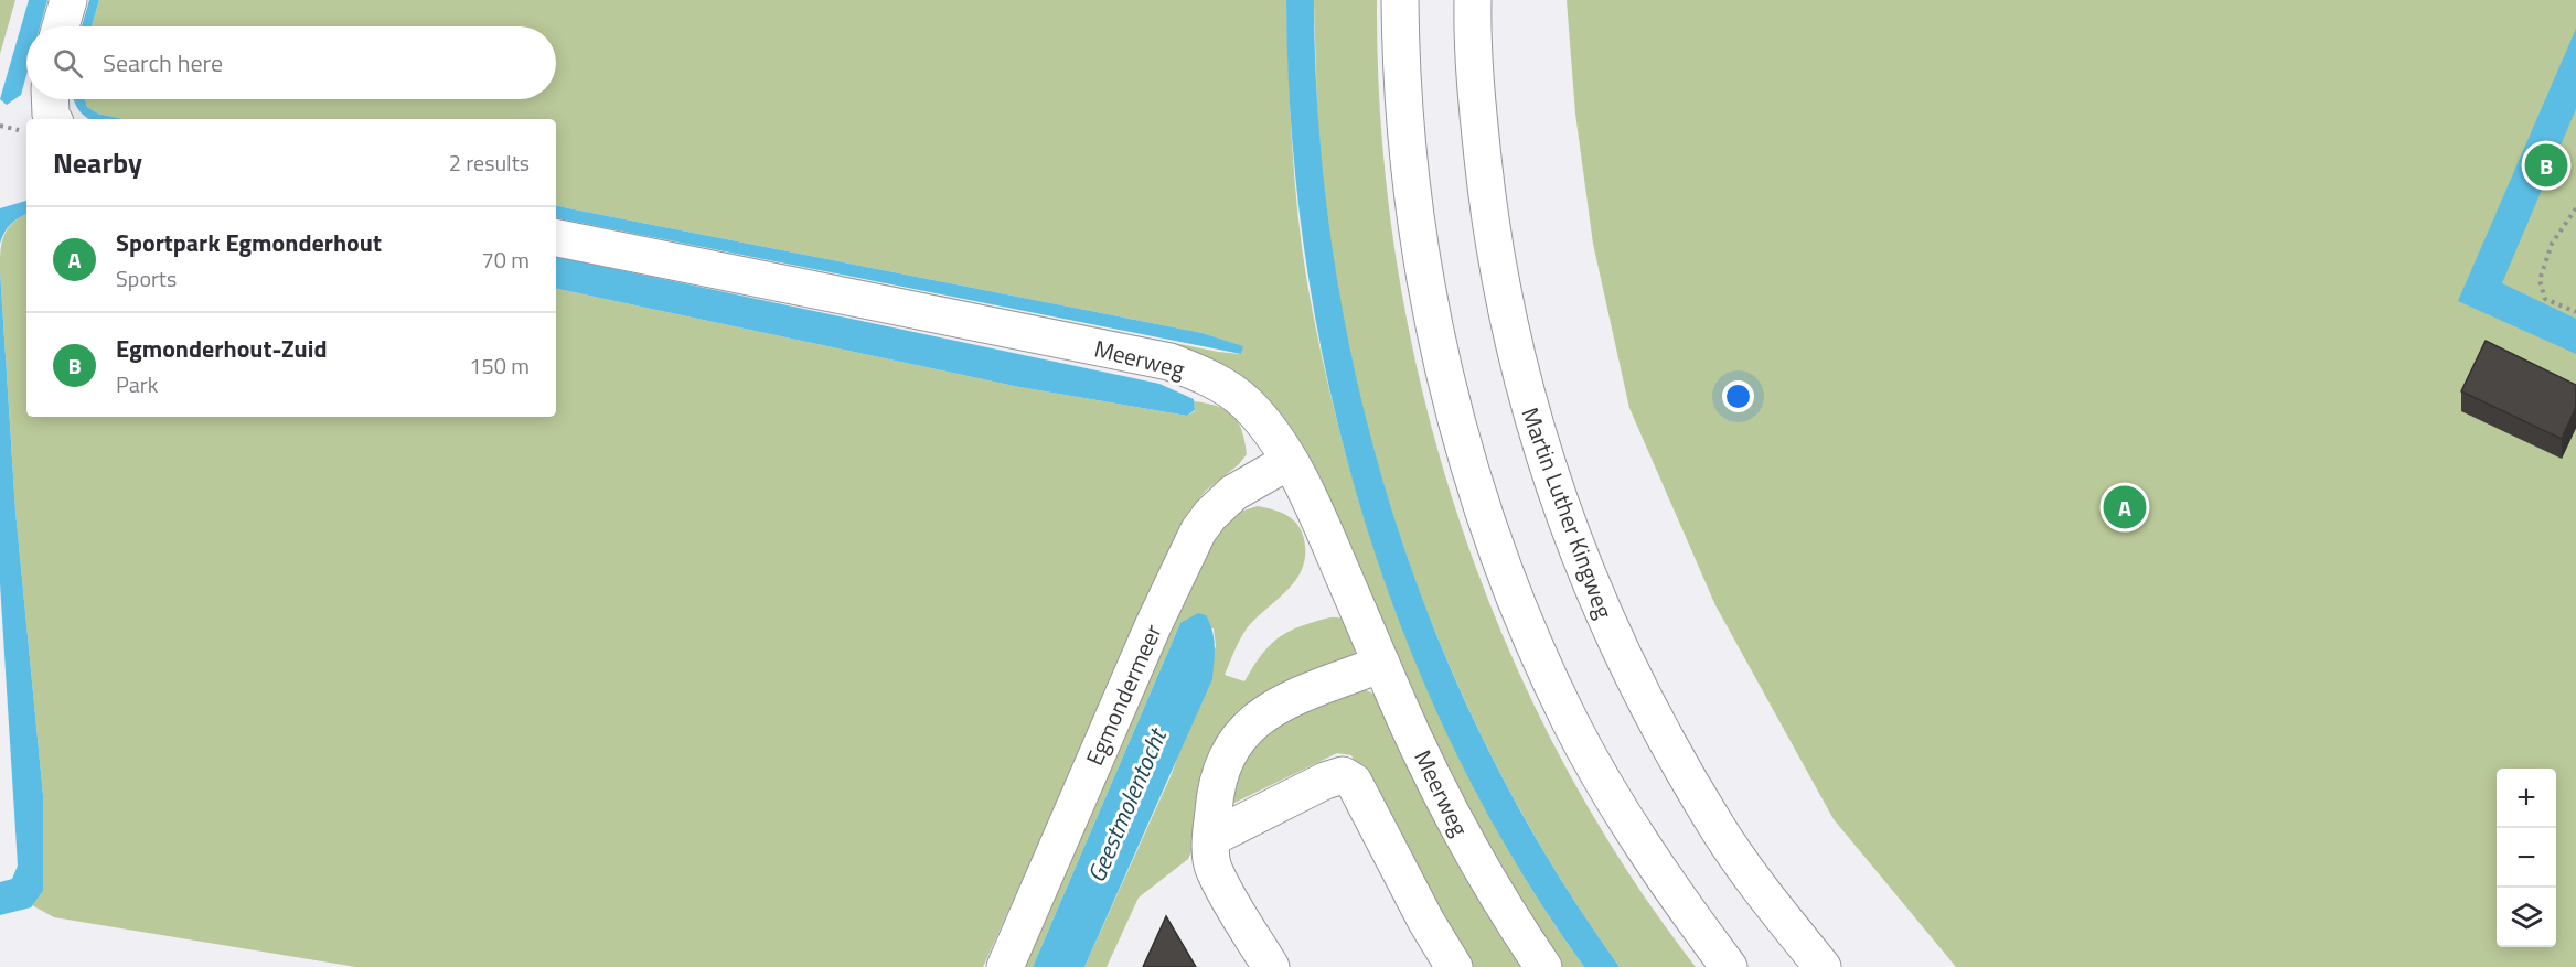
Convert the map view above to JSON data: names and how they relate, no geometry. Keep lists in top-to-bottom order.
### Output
{
  "streets": {
    "main road": ["Meerweg", "Martin Luther Kingweg", "Egmondermeer"]
  },
  "crossings": [
    ["Meerweg", "Egmondermeer"]
  ],
  "water": ["Geestmolentocht"],
  "page": {
    "search": "Search here",
    "heading": ["Nearby", "2 results"],
    "pins": ["B", "A"],
    "list": [
      {
        "mark": "A",
        "name": "Sportpark Egmonderhout",
        "note": "Sports",
        "value": "70 m"
      },
      {
        "mark": "B",
        "name": "Egmonderhout-Zuid",
        "note": "Park",
        "value": "150 m"
      }
    ],
    "map_buttons": ["+", "−"]
  }
}
